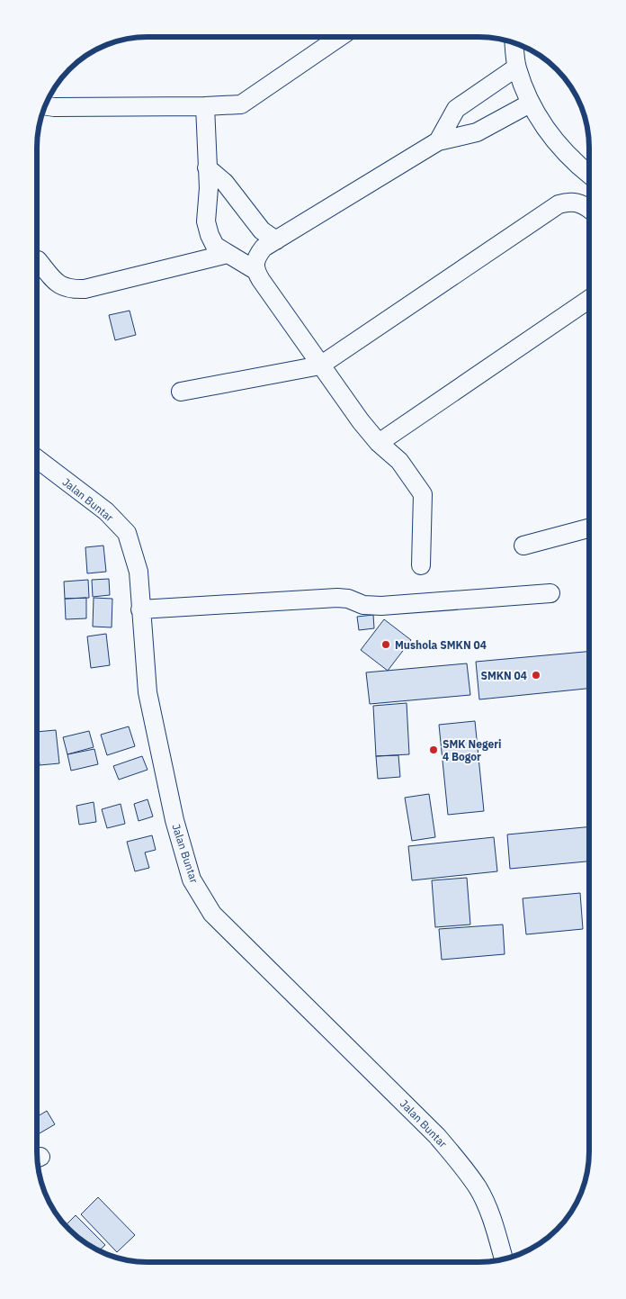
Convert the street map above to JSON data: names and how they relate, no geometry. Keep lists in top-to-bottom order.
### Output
{
  "streets": {
    "street": ["Jalan Buntar"]
  },
  "places": ["Mushola SMKN 04", "SMKN 04", "SMK Negeri 4 Bogor"]
}
